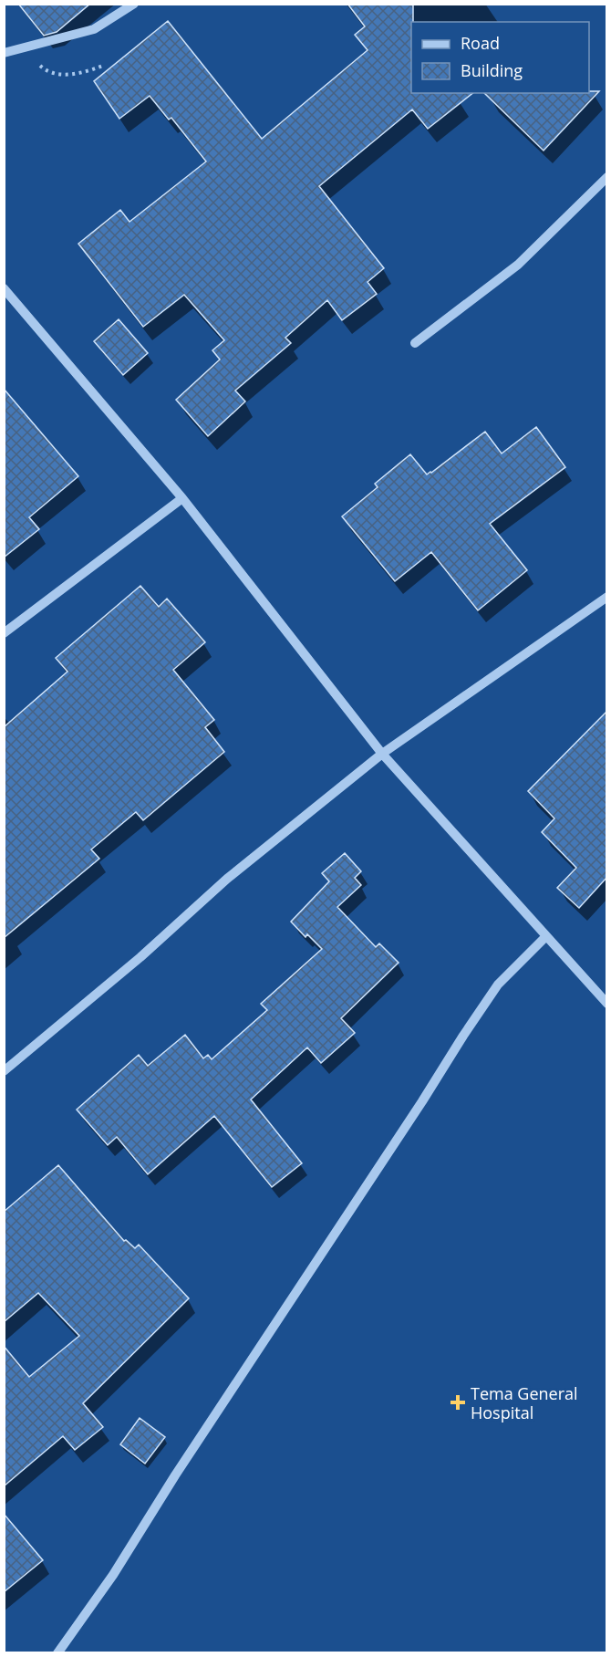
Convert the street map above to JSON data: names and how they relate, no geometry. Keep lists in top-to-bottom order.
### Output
{
  "places": {
    "health": ["Tema General Hospital"]
  },
  "legend": ["Road", "Building"]
}
